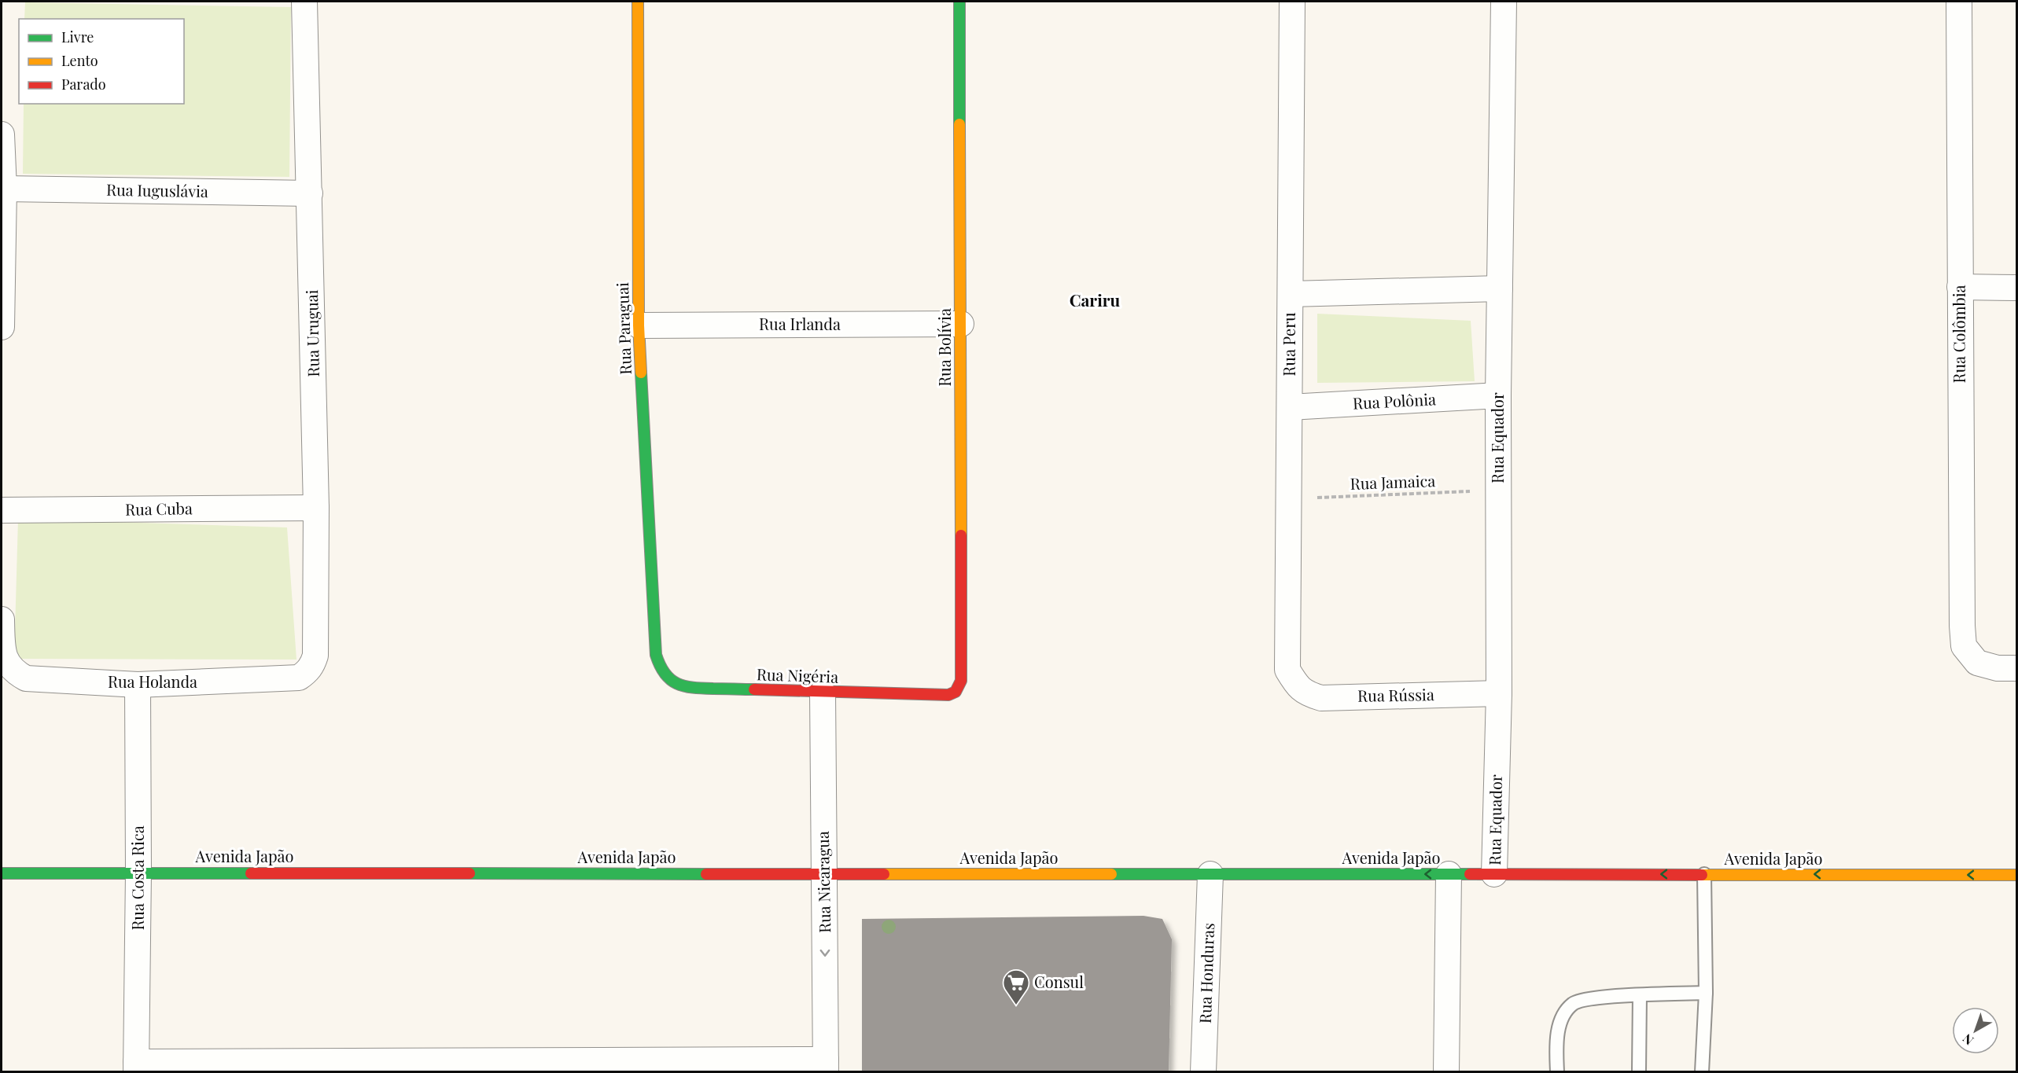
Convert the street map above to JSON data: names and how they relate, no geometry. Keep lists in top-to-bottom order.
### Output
{
  "streets": {
    "street": [
      "Rua Iuguslávia",
      "Rua Irlanda",
      "Rua Paraguai",
      "Rua Uruguai",
      "Rua Colômbia",
      "Rua Peru",
      "Rua Bolívia",
      "Rua Polônia",
      "Rua Equador",
      "Rua Cuba",
      "Rua Nigéria",
      "Rua Holanda",
      "Rua Rússia",
      "Avenida Japão",
      "Rua Costa Rica",
      "Rua Nicaragua",
      "Rua Honduras"
    ],
    "path": ["Rua Jamaica"]
  },
  "crossings": [
    ["Rua Iuguslávia", "Rua Uruguai"],
    ["Rua Irlanda", "Rua Paraguai"],
    ["Rua Irlanda", "Rua Bolívia"],
    ["Rua Paraguai", "Rua Nigéria"],
    ["Rua Uruguai", "Rua Cuba"],
    ["Rua Uruguai", "Rua Holanda"],
    ["Rua Peru", "Rua Polônia"],
    ["Rua Peru", "Rua Jamaica"],
    ["Rua Peru", "Rua Rússia"],
    ["Rua Bolívia", "Rua Nigéria"],
    ["Rua Polônia", "Rua Equador"],
    ["Rua Equador", "Rua Jamaica"],
    ["Rua Equador", "Rua Rússia"],
    ["Rua Equador", "Avenida Japão"],
    ["Rua Nigéria", "Rua Nicaragua"],
    ["Rua Holanda", "Rua Costa Rica"],
    ["Avenida Japão", "Rua Costa Rica"],
    ["Avenida Japão", "Rua Nicaragua"],
    ["Avenida Japão", "Rua Honduras"]
  ],
  "one_way": ["Avenida Japão", "Rua Nicaragua"],
  "districts": ["Cariru"],
  "places": {
    "supermarket": ["Consul"]
  },
  "legend": ["Livre", "Lento", "Parado"],
  "north": "bottom left"
}
